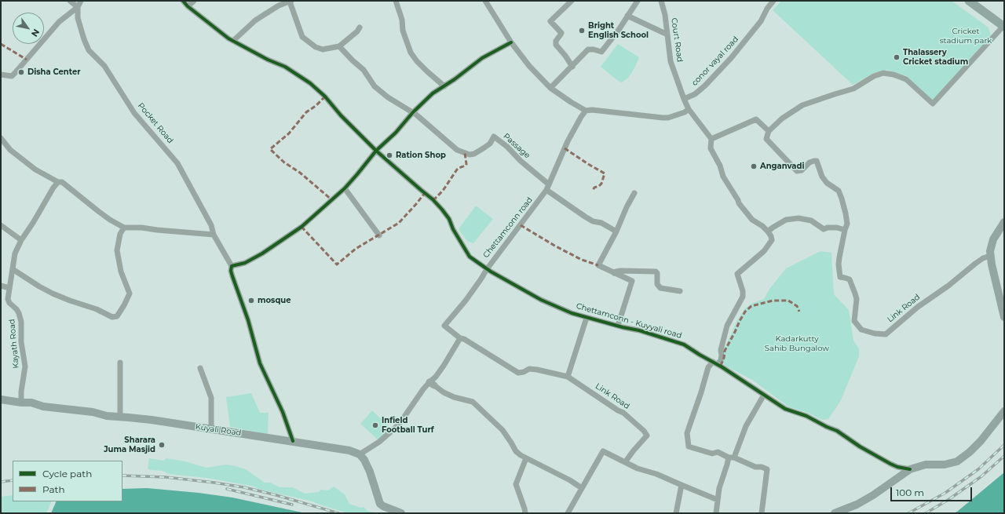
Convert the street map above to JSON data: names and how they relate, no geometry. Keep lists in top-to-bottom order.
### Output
{
  "streets": {
    "main road": ["Kuyali Road"],
    "street": [
      "Court Road",
      "conor vayal road",
      "Pocket Road",
      "Passage",
      "Chettamconn road",
      "Link Road",
      "Chettamconn - Kuyyali road",
      "Kayath Road"
    ]
  },
  "crossings": [
    ["Court Road", "conor vayal road"],
    ["Passage", "Chettamconn road"],
    ["Chettamconn road", "Link Road"],
    ["Chettamconn road", "Chettamconn - Kuyyali road"],
    ["Kayath Road", "Kuyali Road"]
  ],
  "parks": ["Cricket stadium park", "Kadarkutty Sahib Bungalow"],
  "places": [
    "Bright English School",
    "Thalassery Cricket stadium",
    "Disha Center",
    "Ration Shop",
    "Anganvadi",
    "mosque",
    "Infield Football Turf",
    "Sharara Juma Masjid"
  ],
  "legend": ["Cycle path", "Path"],
  "scale_bar": "100 m",
  "north": "bottom right"
}
